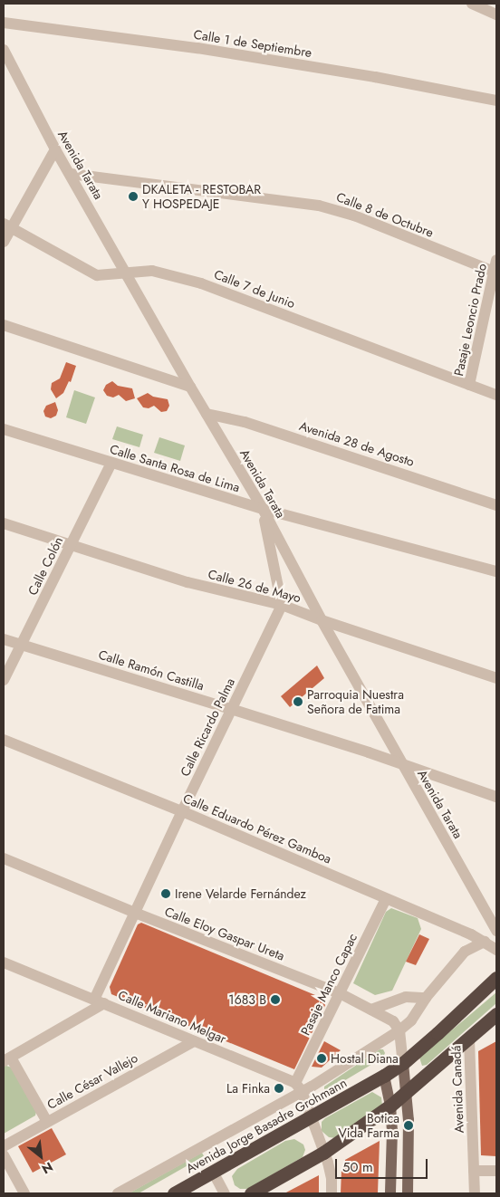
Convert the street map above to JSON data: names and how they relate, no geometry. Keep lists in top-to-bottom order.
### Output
{
  "streets": {
    "highway": ["Avenida Jorge Basadre Grohmann"],
    "street": [
      "Calle 1 de Septiembre",
      "Avenida Tarata",
      "Calle 8 de Octubre",
      "Calle 7 de Junio",
      "Pasaje Leoncio Prado",
      "Avenida 28 de Agosto",
      "Calle Santa Rosa de Lima",
      "Calle Colón",
      "Calle 26 de Mayo",
      "Calle Ramón Castilla",
      "Calle Ricardo Palma",
      "Calle Eduardo Pérez Gamboa",
      "Calle Eloy Gaspar Ureta",
      "Pasaje Manco Capac",
      "Calle Mariano Melgar",
      "Calle César Vallejo",
      "Avenida Canadá"
    ]
  },
  "crossings": [
    ["Avenida Tarata", "Calle 8 de Octubre"],
    ["Avenida Tarata", "Calle 7 de Junio"],
    ["Avenida Tarata", "Avenida 28 de Agosto"],
    ["Avenida Tarata", "Calle Santa Rosa de Lima"],
    ["Avenida Tarata", "Calle 26 de Mayo"],
    ["Avenida Tarata", "Calle Ramón Castilla"],
    ["Calle 8 de Octubre", "Pasaje Leoncio Prado"],
    ["Calle 7 de Junio", "Pasaje Leoncio Prado"],
    ["Calle Santa Rosa de Lima", "Calle Colón"],
    ["Calle Colón", "Calle 26 de Mayo"],
    ["Calle Colón", "Calle Ramón Castilla"],
    ["Calle 26 de Mayo", "Calle Ricardo Palma"],
    ["Calle Ramón Castilla", "Calle Ricardo Palma"],
    ["Calle Ricardo Palma", "Calle Eduardo Pérez Gamboa"],
    ["Calle Ricardo Palma", "Calle Eloy Gaspar Ureta"],
    ["Calle Ricardo Palma", "Calle Mariano Melgar"],
    ["Calle Eduardo Pérez Gamboa", "Pasaje Manco Capac"],
    ["Calle Eloy Gaspar Ureta", "Pasaje Manco Capac"],
    ["Pasaje Manco Capac", "Calle Mariano Melgar"],
    ["Calle Mariano Melgar", "Calle César Vallejo"]
  ],
  "places": [
    "DKALETA - RESTOBAR Y HOSPEDAJE",
    "Parroquia Nuestra Señora de Fatima",
    "Irene Velarde Fernández",
    "1683 B",
    "Hostal Diana",
    "La Finka",
    "Botica Vida Farma"
  ],
  "scale_bar": "50 m",
  "north": "bottom right"
}
